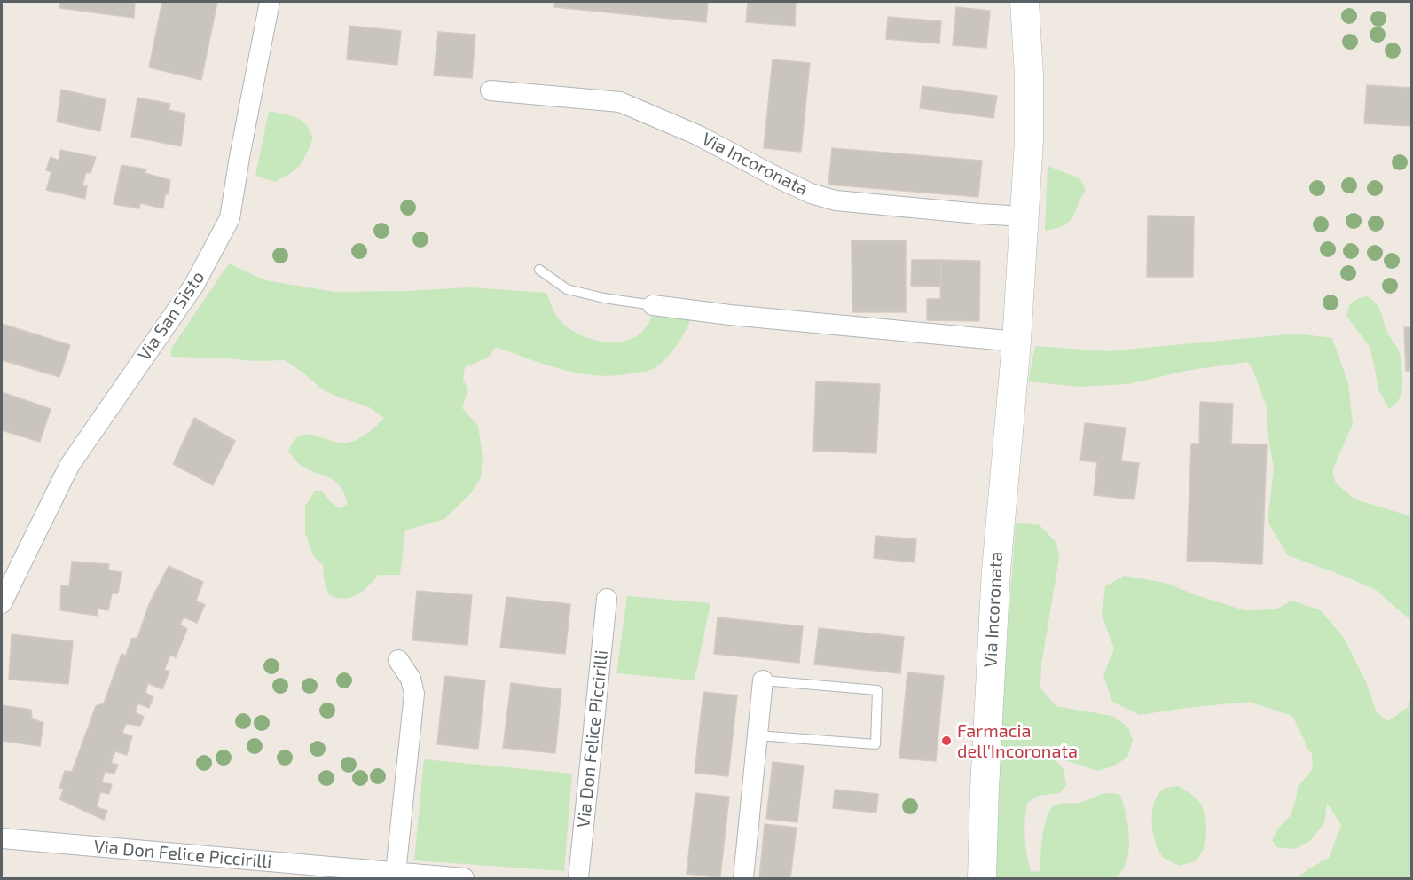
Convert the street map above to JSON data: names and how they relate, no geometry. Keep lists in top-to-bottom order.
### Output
{
  "streets": {
    "main road": ["Via Incoronata"],
    "street": ["Via San Sisto", "Via Don Felice Piccirilli"]
  },
  "places": ["Farmacia dell'Incoronata"]
}
